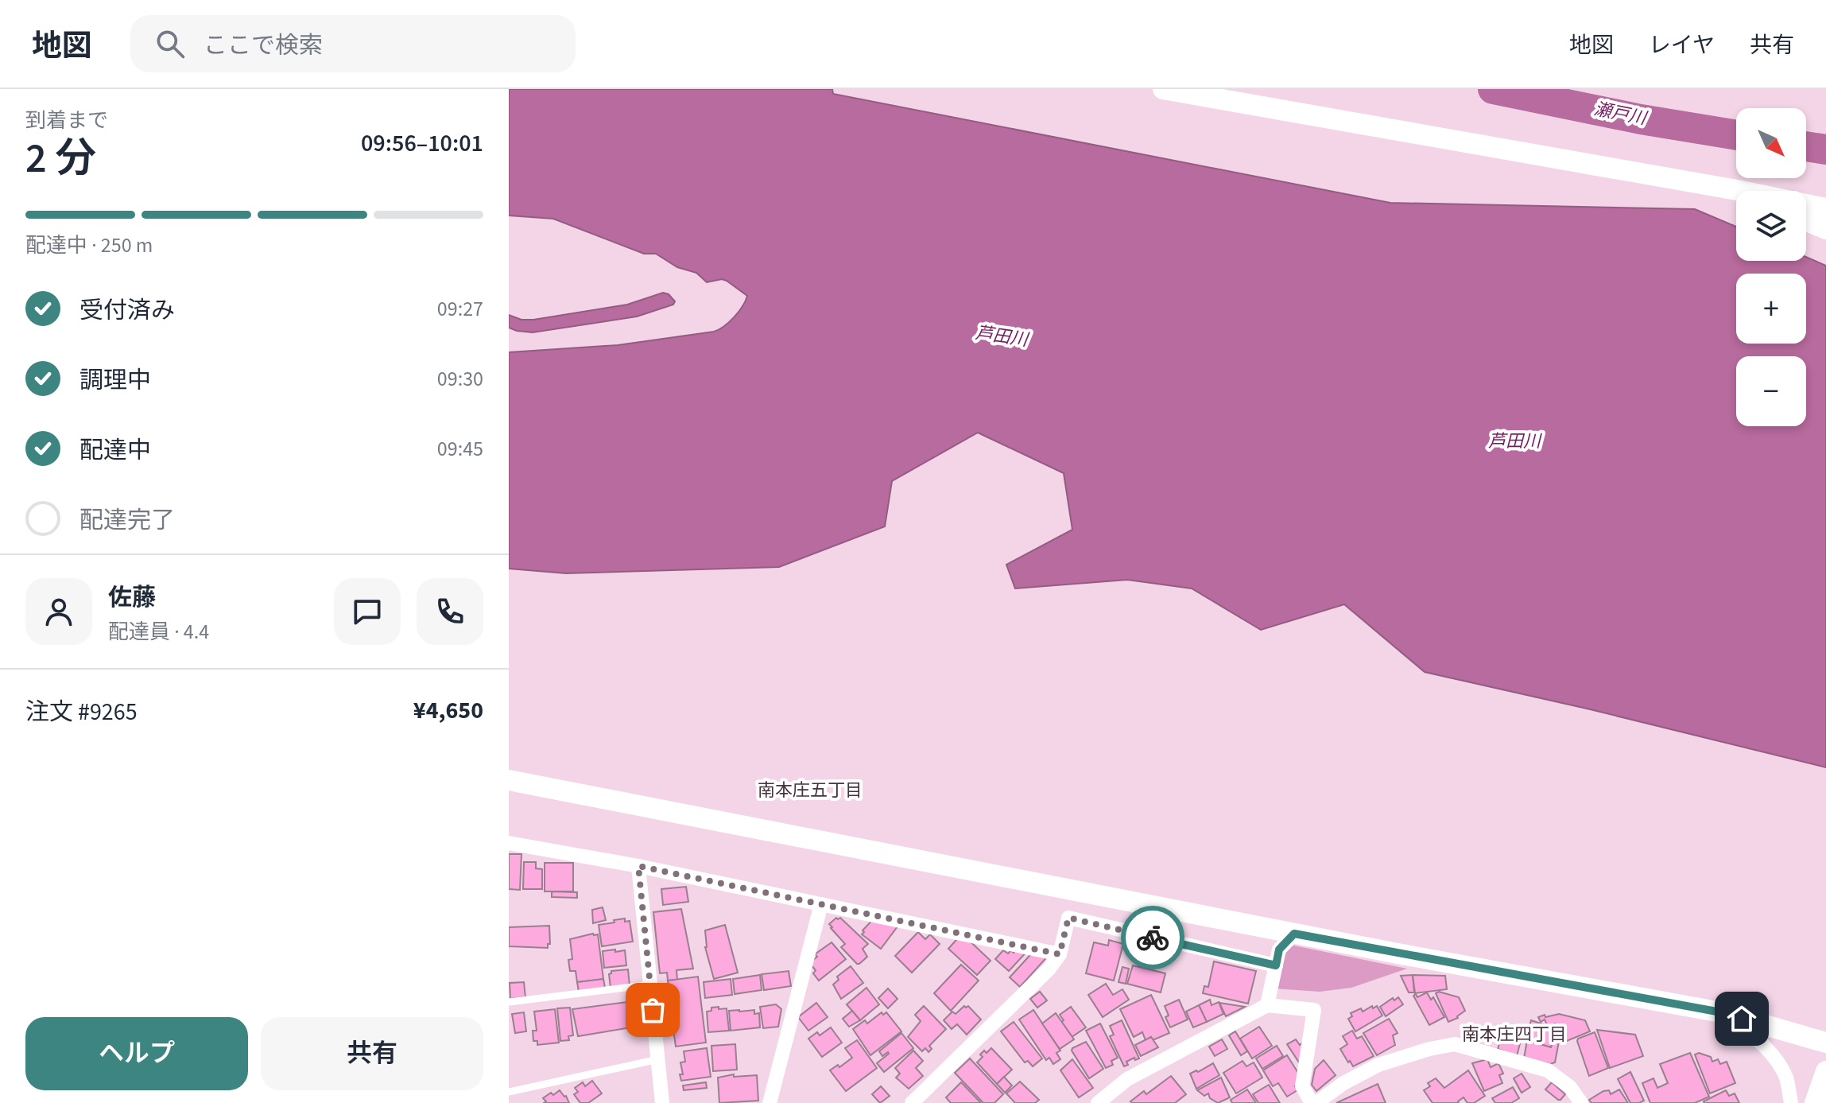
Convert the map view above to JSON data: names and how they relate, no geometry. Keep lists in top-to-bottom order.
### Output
{
  "districts": ["南本庄五丁目", "南本庄四丁目"],
  "water": ["瀬戸川", "芦田川"],
  "north": "bottom right",
  "page": {
    "header": "地図",
    "search": "ここで検索",
    "nav": ["地図", "レイヤ", "共有"],
    "heading": ["2 分", "到着まで", "09:56–10:01"],
    "panel": [
      "佐藤",
      "配達員 · 4.4",
      "注文 #9265",
      "¥4,650"
    ],
    "map_buttons": ["+", "−"],
    "bar": "配達中 · 250 m",
    "list": [
      ["受付済み", "09:27"],
      ["調理中", "09:30"],
      ["配達中", "09:45"],
      "配達完了"
    ],
    "buttons": ["ヘルプ", "共有"]
  }
}
